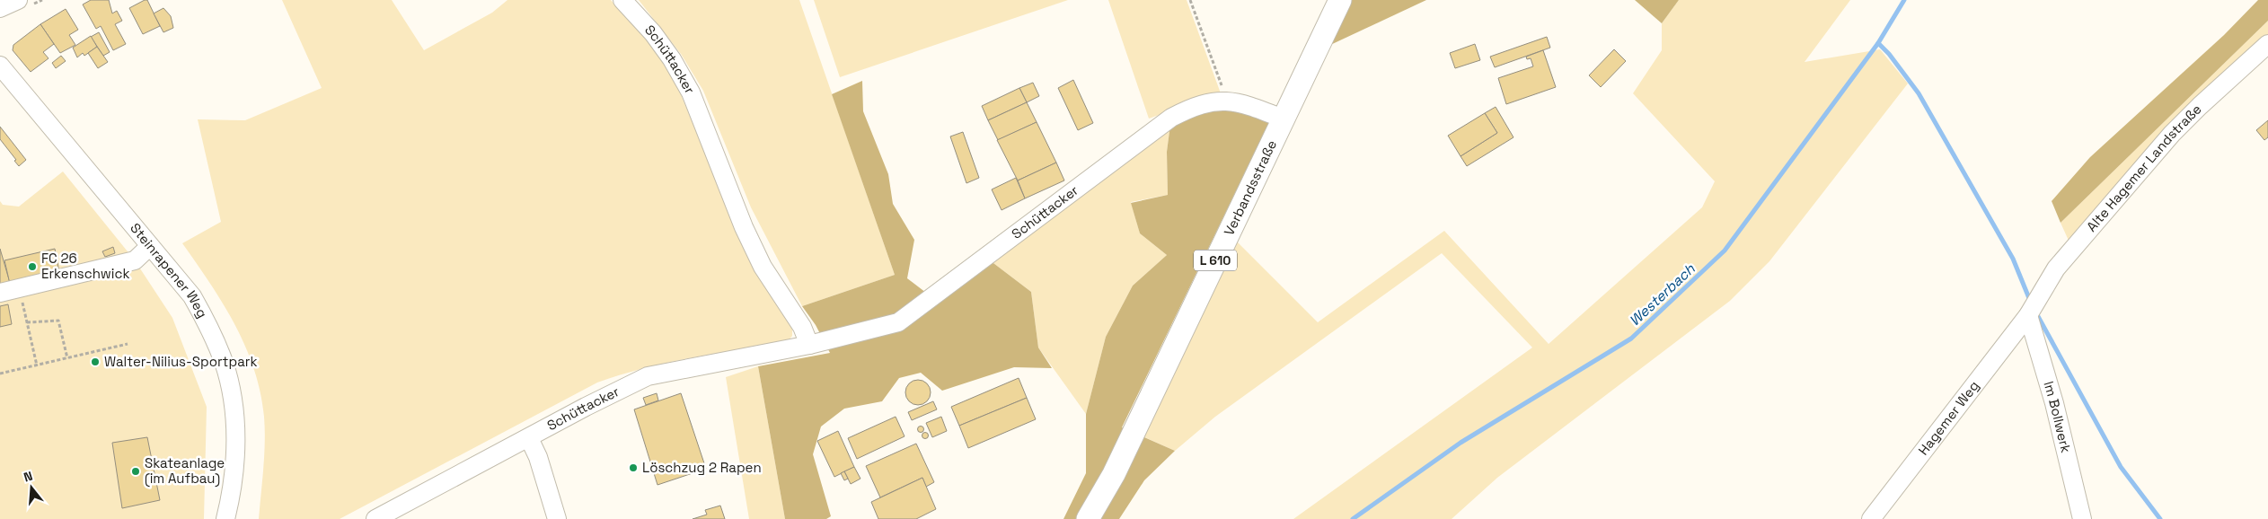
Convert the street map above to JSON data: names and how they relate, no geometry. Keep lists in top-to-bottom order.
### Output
{
  "streets": {
    "main road": ["Verbandsstraße", "L 610"],
    "street": [
      "Schüttacker",
      "Alte Hagemer Landstraße",
      "Steinrapener Weg",
      "Im Bollwerk",
      "Hagemer Weg"
    ]
  },
  "crossings": [
    ["Schüttacker", "Verbandsstraße"],
    ["Alte Hagemer Landstraße", "Im Bollwerk"],
    ["Alte Hagemer Landstraße", "Hagemer Weg"],
    ["Im Bollwerk", "Hagemer Weg"]
  ],
  "water": ["Westerbach"],
  "places": [
    "FC 26 Erkenschwick",
    "Walter-Nilius-Sportpark",
    "Löschzug 2 Rapen",
    "Skateanlage (im Aufbau)"
  ],
  "north": "top"
}
